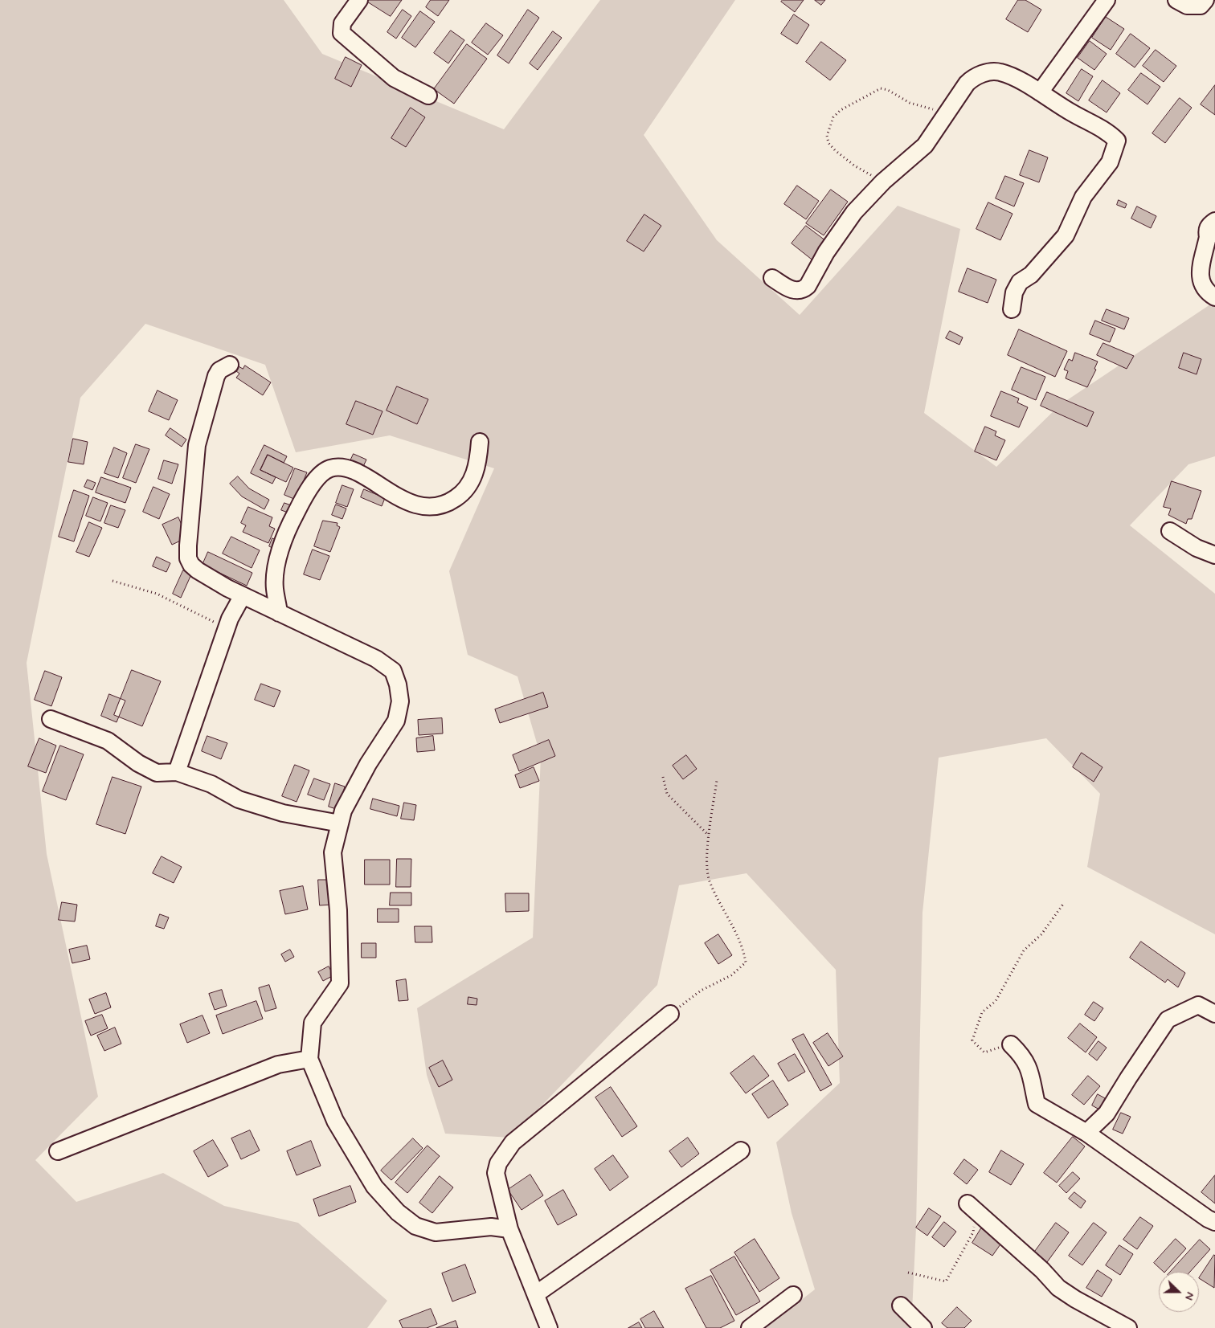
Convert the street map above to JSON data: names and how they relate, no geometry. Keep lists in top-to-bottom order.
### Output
{
  "north": "right"
}
